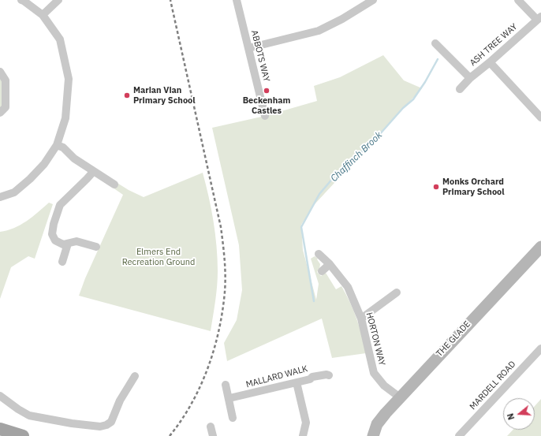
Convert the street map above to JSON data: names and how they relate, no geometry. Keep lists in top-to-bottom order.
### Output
{
  "streets": {
    "street": [
      "ASH TREE WAY",
      "ABBOTS WAY",
      "HORTON WAY",
      "THE GLADE",
      "MALLARD WALK",
      "MARDELL ROAD"
    ]
  },
  "crossings": [
    ["HORTON WAY", "THE GLADE"]
  ],
  "water": ["Chaffinch Brook"],
  "parks": ["Elmers End Recreation Ground"],
  "places": ["Beckenham Castles", "Marian Vian Primary School", "Monks Orchard Primary School"],
  "north": "left"
}
